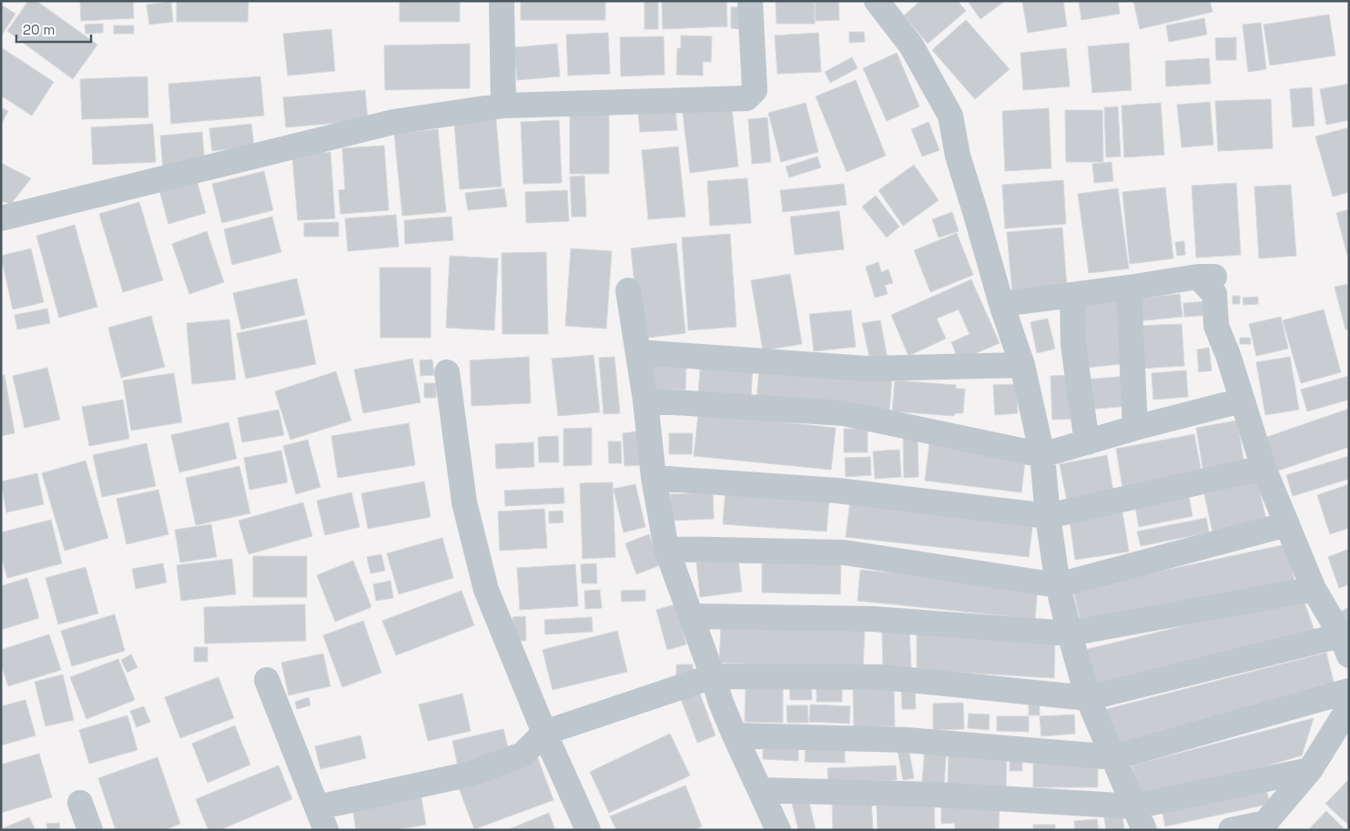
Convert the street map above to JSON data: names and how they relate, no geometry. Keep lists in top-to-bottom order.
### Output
{
  "scale_bar": "20 m"
}
